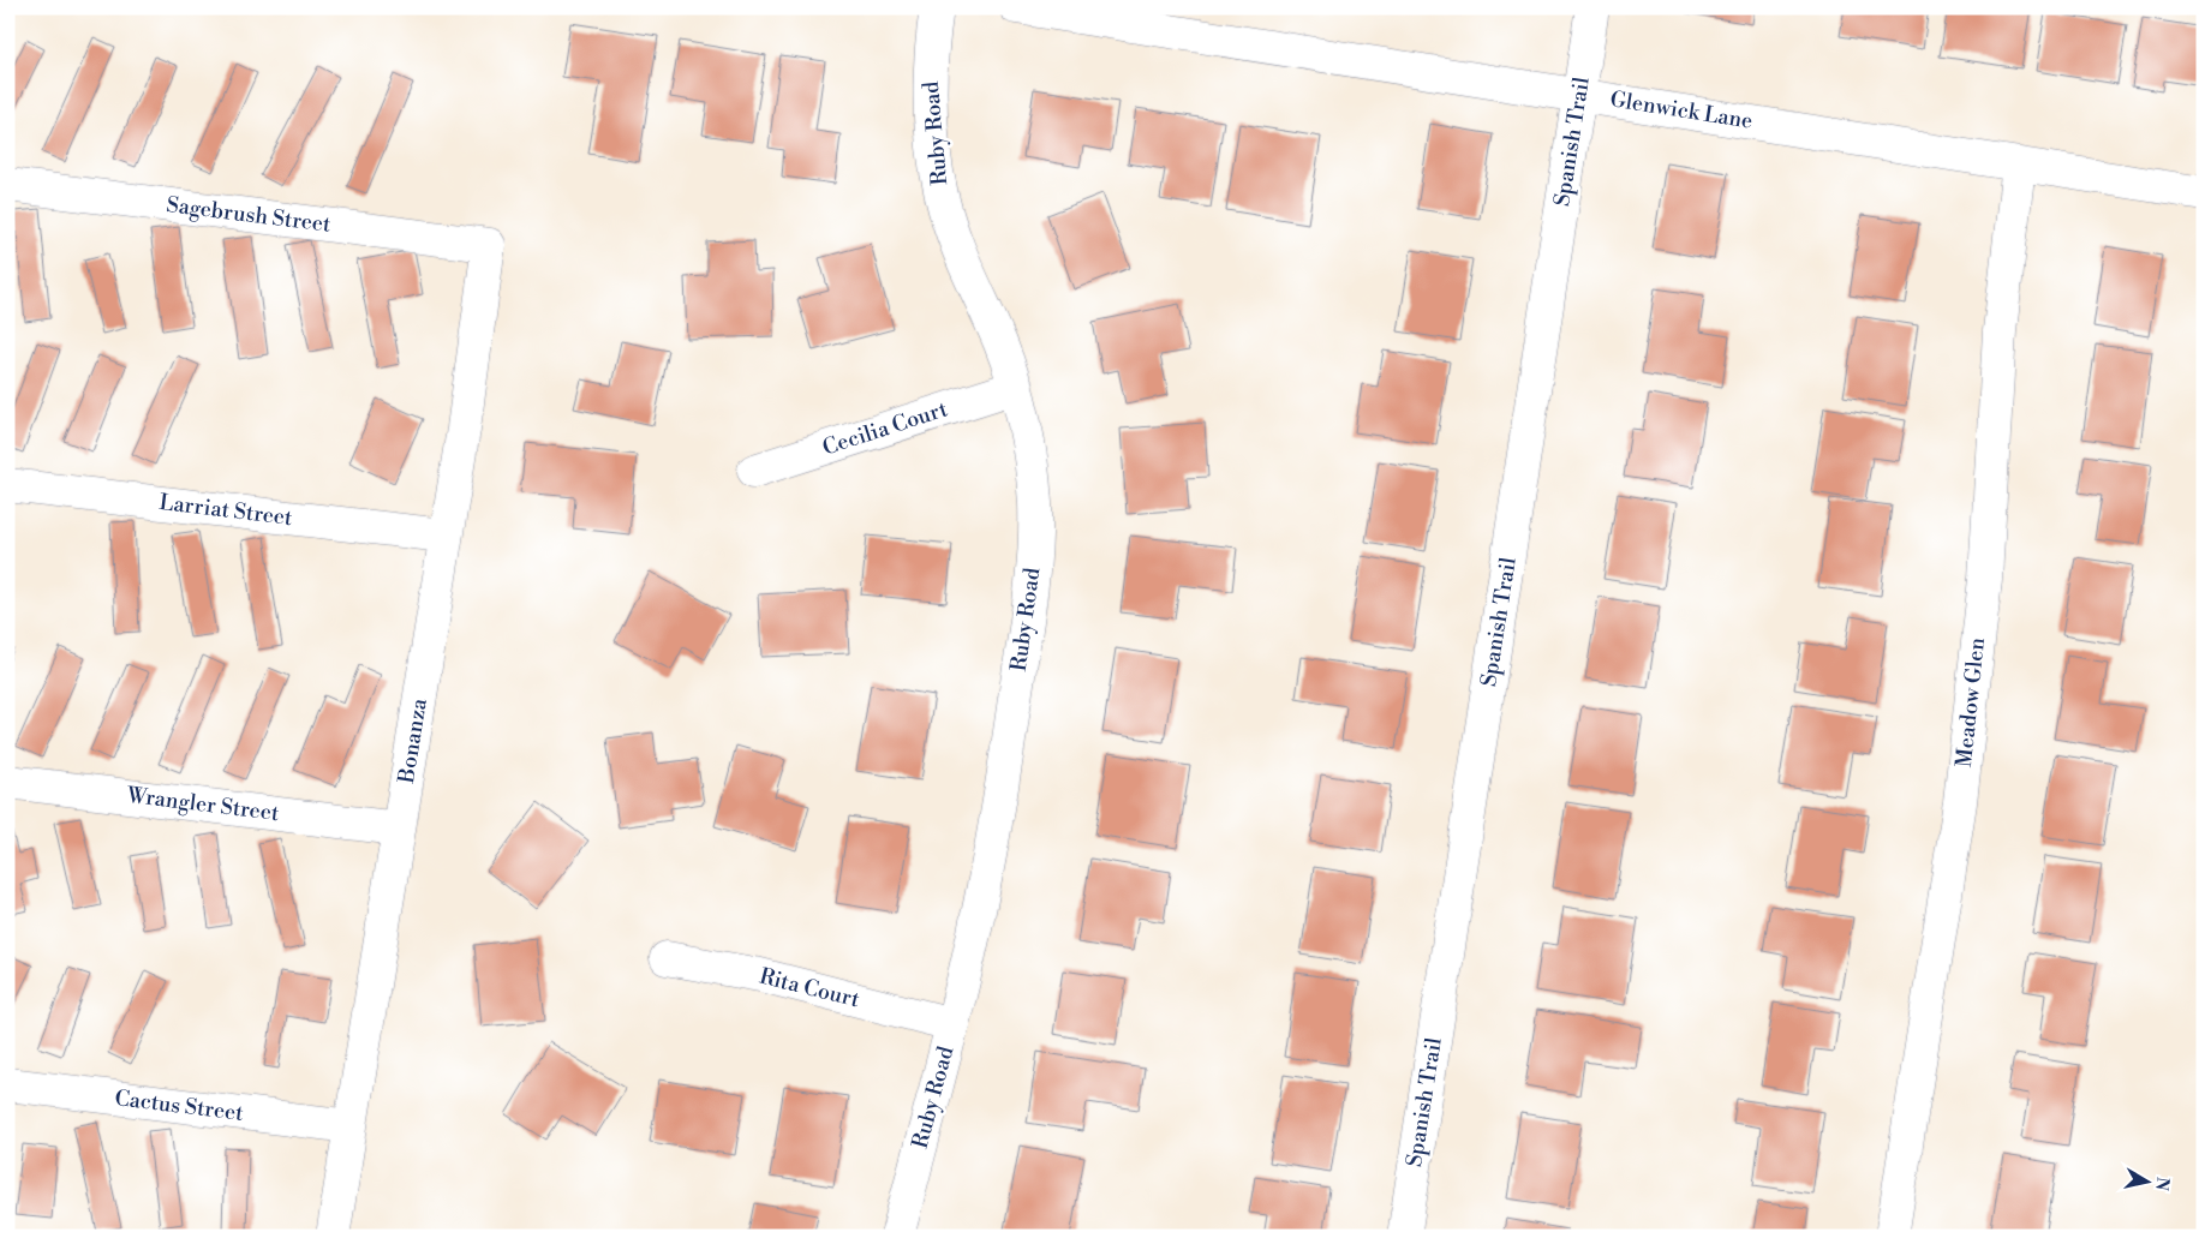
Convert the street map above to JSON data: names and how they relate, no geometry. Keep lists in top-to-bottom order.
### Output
{
  "streets": {
    "street": [
      "Glenwick Lane",
      "Ruby Road",
      "Spanish Trail",
      "Sagebrush Street",
      "Cecilia Court",
      "Larriat Street",
      "Meadow Glen",
      "Bonanza",
      "Wrangler Street",
      "Rita Court",
      "Cactus Street"
    ]
  },
  "crossings": [
    ["Glenwick Lane", "Spanish Trail"],
    ["Glenwick Lane", "Meadow Glen"],
    ["Ruby Road", "Cecilia Court"],
    ["Ruby Road", "Rita Court"],
    ["Sagebrush Street", "Bonanza"],
    ["Larriat Street", "Bonanza"],
    ["Bonanza", "Wrangler Street"],
    ["Bonanza", "Cactus Street"]
  ],
  "north": "right"
}
